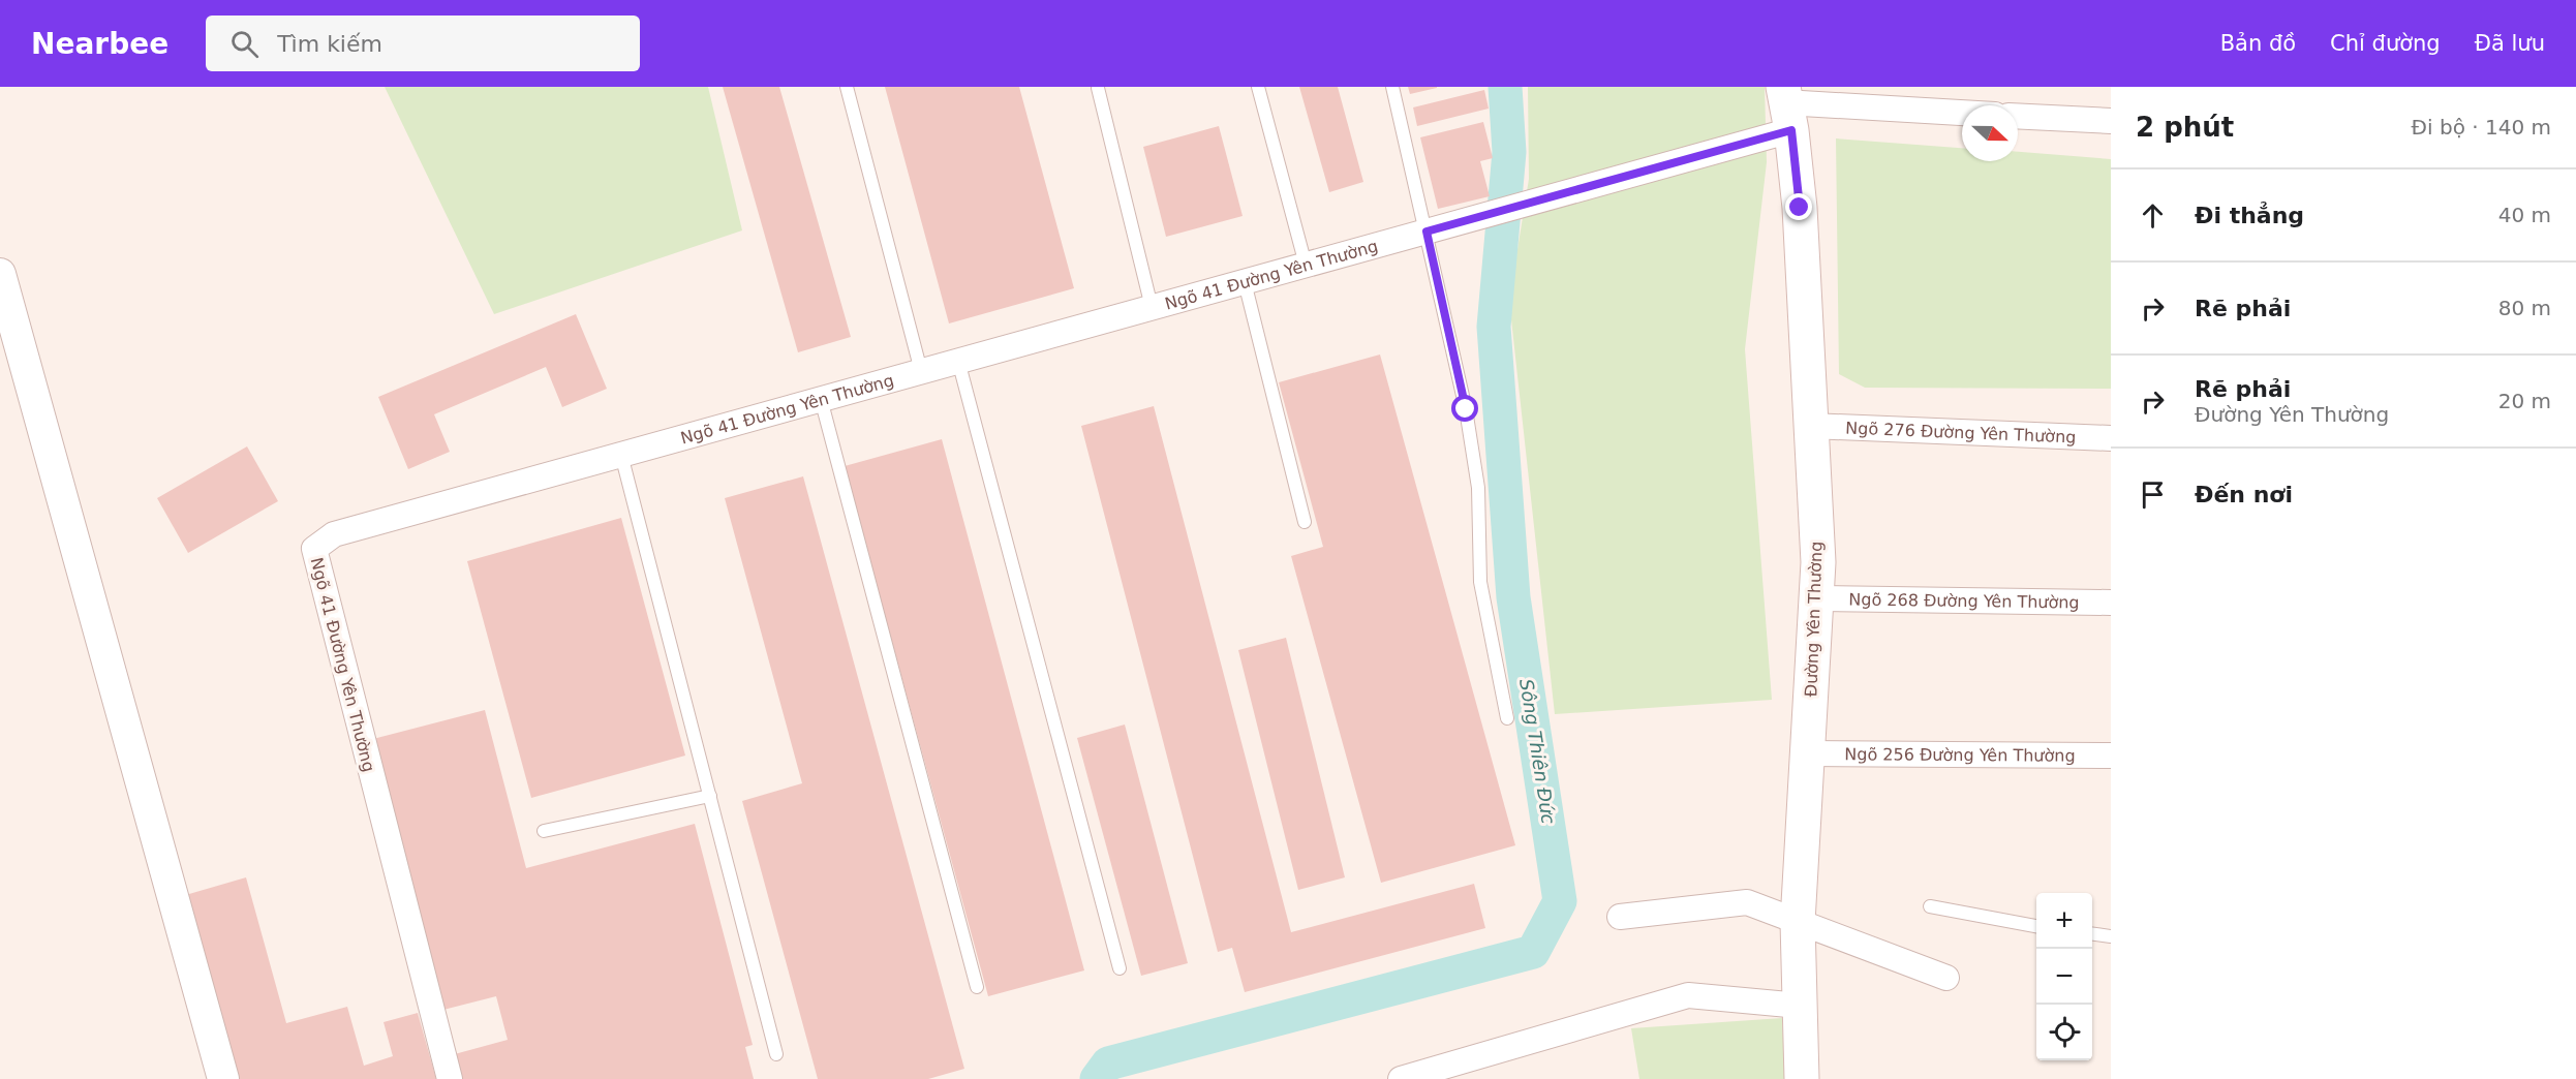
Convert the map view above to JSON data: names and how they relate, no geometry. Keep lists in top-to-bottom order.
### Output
{
  "streets": {
    "main road": ["Đường Yên Thường"],
    "street": [
      "Ngõ 41 Đường Yên Thường",
      "Ngõ 276 Đường Yên Thường",
      "Ngõ 268 Đường Yên Thường",
      "Ngõ 256 Đường Yên Thường"
    ]
  },
  "crossings": [
    ["Ngõ 41 Đường Yên Thường", "Đường Yên Thường"],
    ["Ngõ 276 Đường Yên Thường", "Đường Yên Thường"],
    ["Ngõ 268 Đường Yên Thường", "Đường Yên Thường"],
    ["Đường Yên Thường", "Ngõ 256 Đường Yên Thường"]
  ],
  "water": ["Sông Thiên Đức"],
  "north": "right",
  "page": {
    "header": "Nearbee",
    "search": "Tìm kiếm",
    "nav": ["Bản đồ", "Chỉ đường", "Đã lưu"],
    "heading": ["2 phút", "Đi bộ · 140 m"],
    "list": [
      ["Đi thẳng", "40 m"],
      ["Rẽ phải", "80 m"],
      ["Rẽ phải", "Đường Yên Thường", "20 m"],
      "Đến nơi"
    ],
    "map_buttons": ["+", "−"]
  }
}
